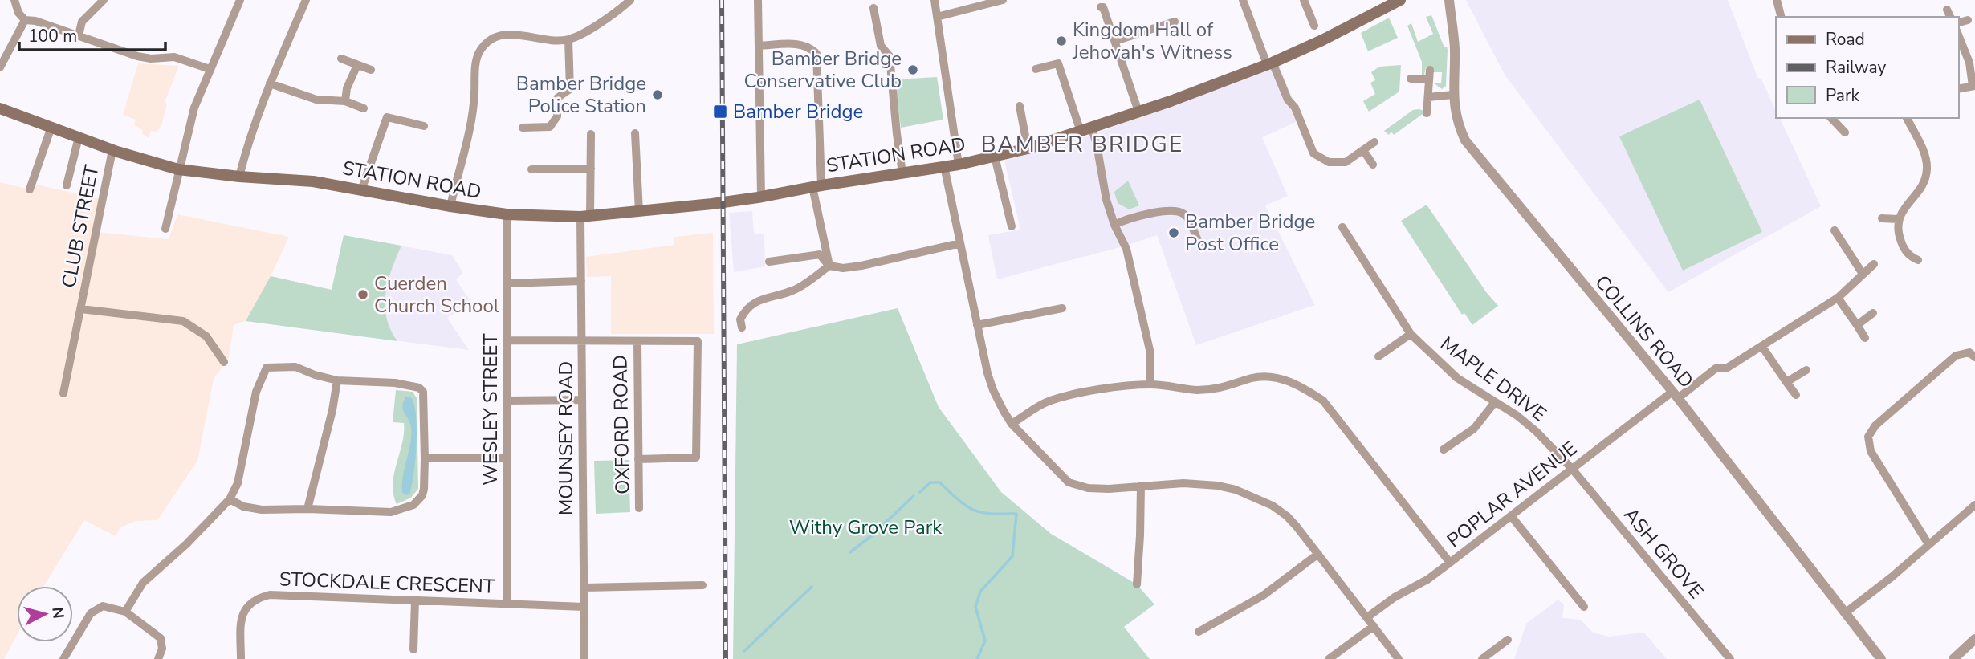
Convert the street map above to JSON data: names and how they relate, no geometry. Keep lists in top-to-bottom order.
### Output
{
  "streets": {
    "main road": ["STATION ROAD"],
    "street": [
      "CLUB STREET",
      "COLLINS ROAD",
      "MAPLE DRIVE",
      "WESLEY STREET",
      "OXFORD ROAD",
      "MOUNSEY ROAD",
      "POPLAR AVENUE",
      "ASH GROVE",
      "STOCKDALE CRESCENT"
    ]
  },
  "crossings": [
    ["STATION ROAD", "CLUB STREET"],
    ["STATION ROAD", "WESLEY STREET"],
    ["STATION ROAD", "MOUNSEY ROAD"],
    ["COLLINS ROAD", "POPLAR AVENUE"],
    ["MAPLE DRIVE", "POPLAR AVENUE"],
    ["MAPLE DRIVE", "ASH GROVE"],
    ["WESLEY STREET", "STOCKDALE CRESCENT"],
    ["MOUNSEY ROAD", "STOCKDALE CRESCENT"],
    ["POPLAR AVENUE", "ASH GROVE"]
  ],
  "districts": ["BAMBER BRIDGE"],
  "parks": ["Withy Grove Park"],
  "places": {
    "other": [
      "Kingdom Hall of Jehovah's Witness",
      "Bamber Bridge Conservative Club",
      "Bamber Bridge Police Station",
      "Bamber Bridge Post Office",
      "Cuerden Church School"
    ],
    "transit": ["Bamber Bridge"]
  },
  "legend": ["Road", "Railway", "Park"],
  "scale_bar": "100 m",
  "north": "right"
}
